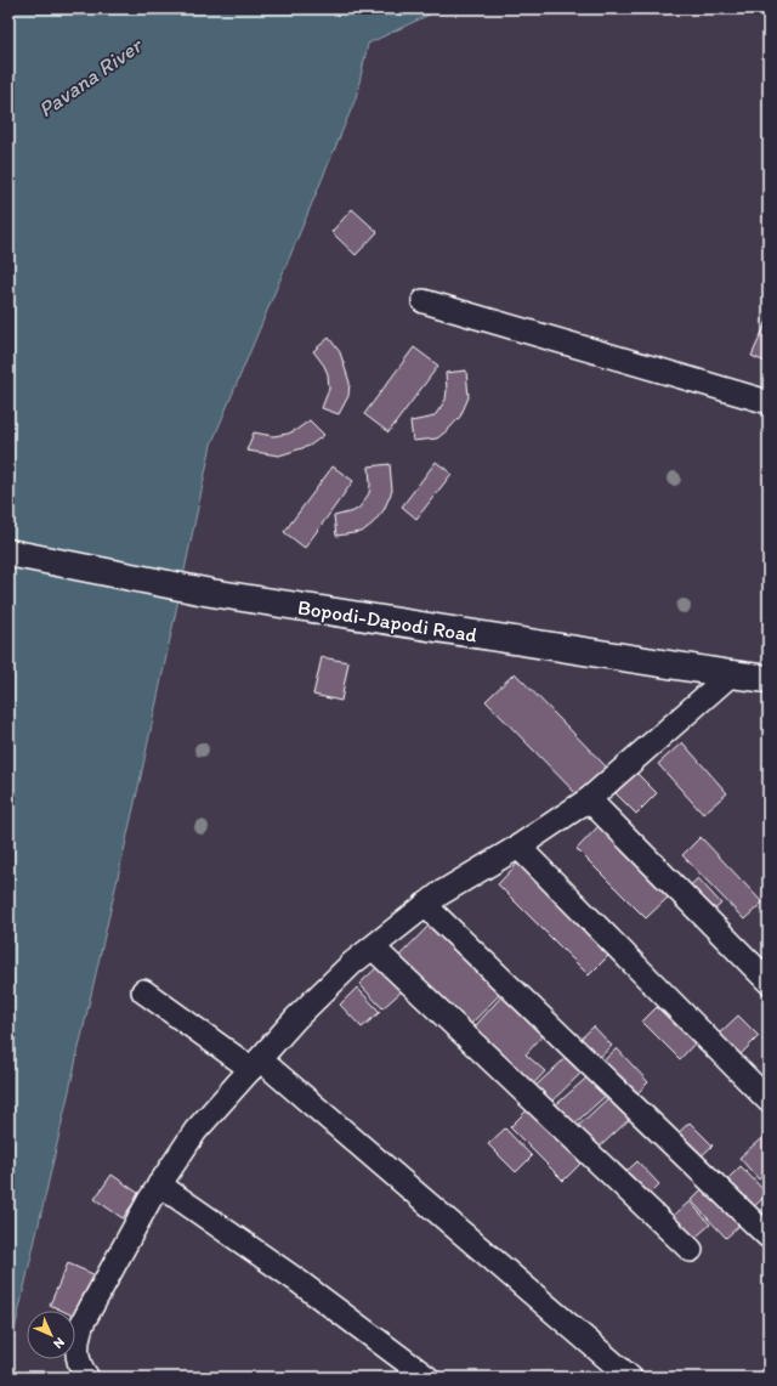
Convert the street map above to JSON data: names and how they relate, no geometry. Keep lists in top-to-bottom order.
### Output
{
  "streets": {
    "street": ["Bopodi-Dapodi Road"]
  },
  "water": ["Pavana River"],
  "north": "bottom right"
}
